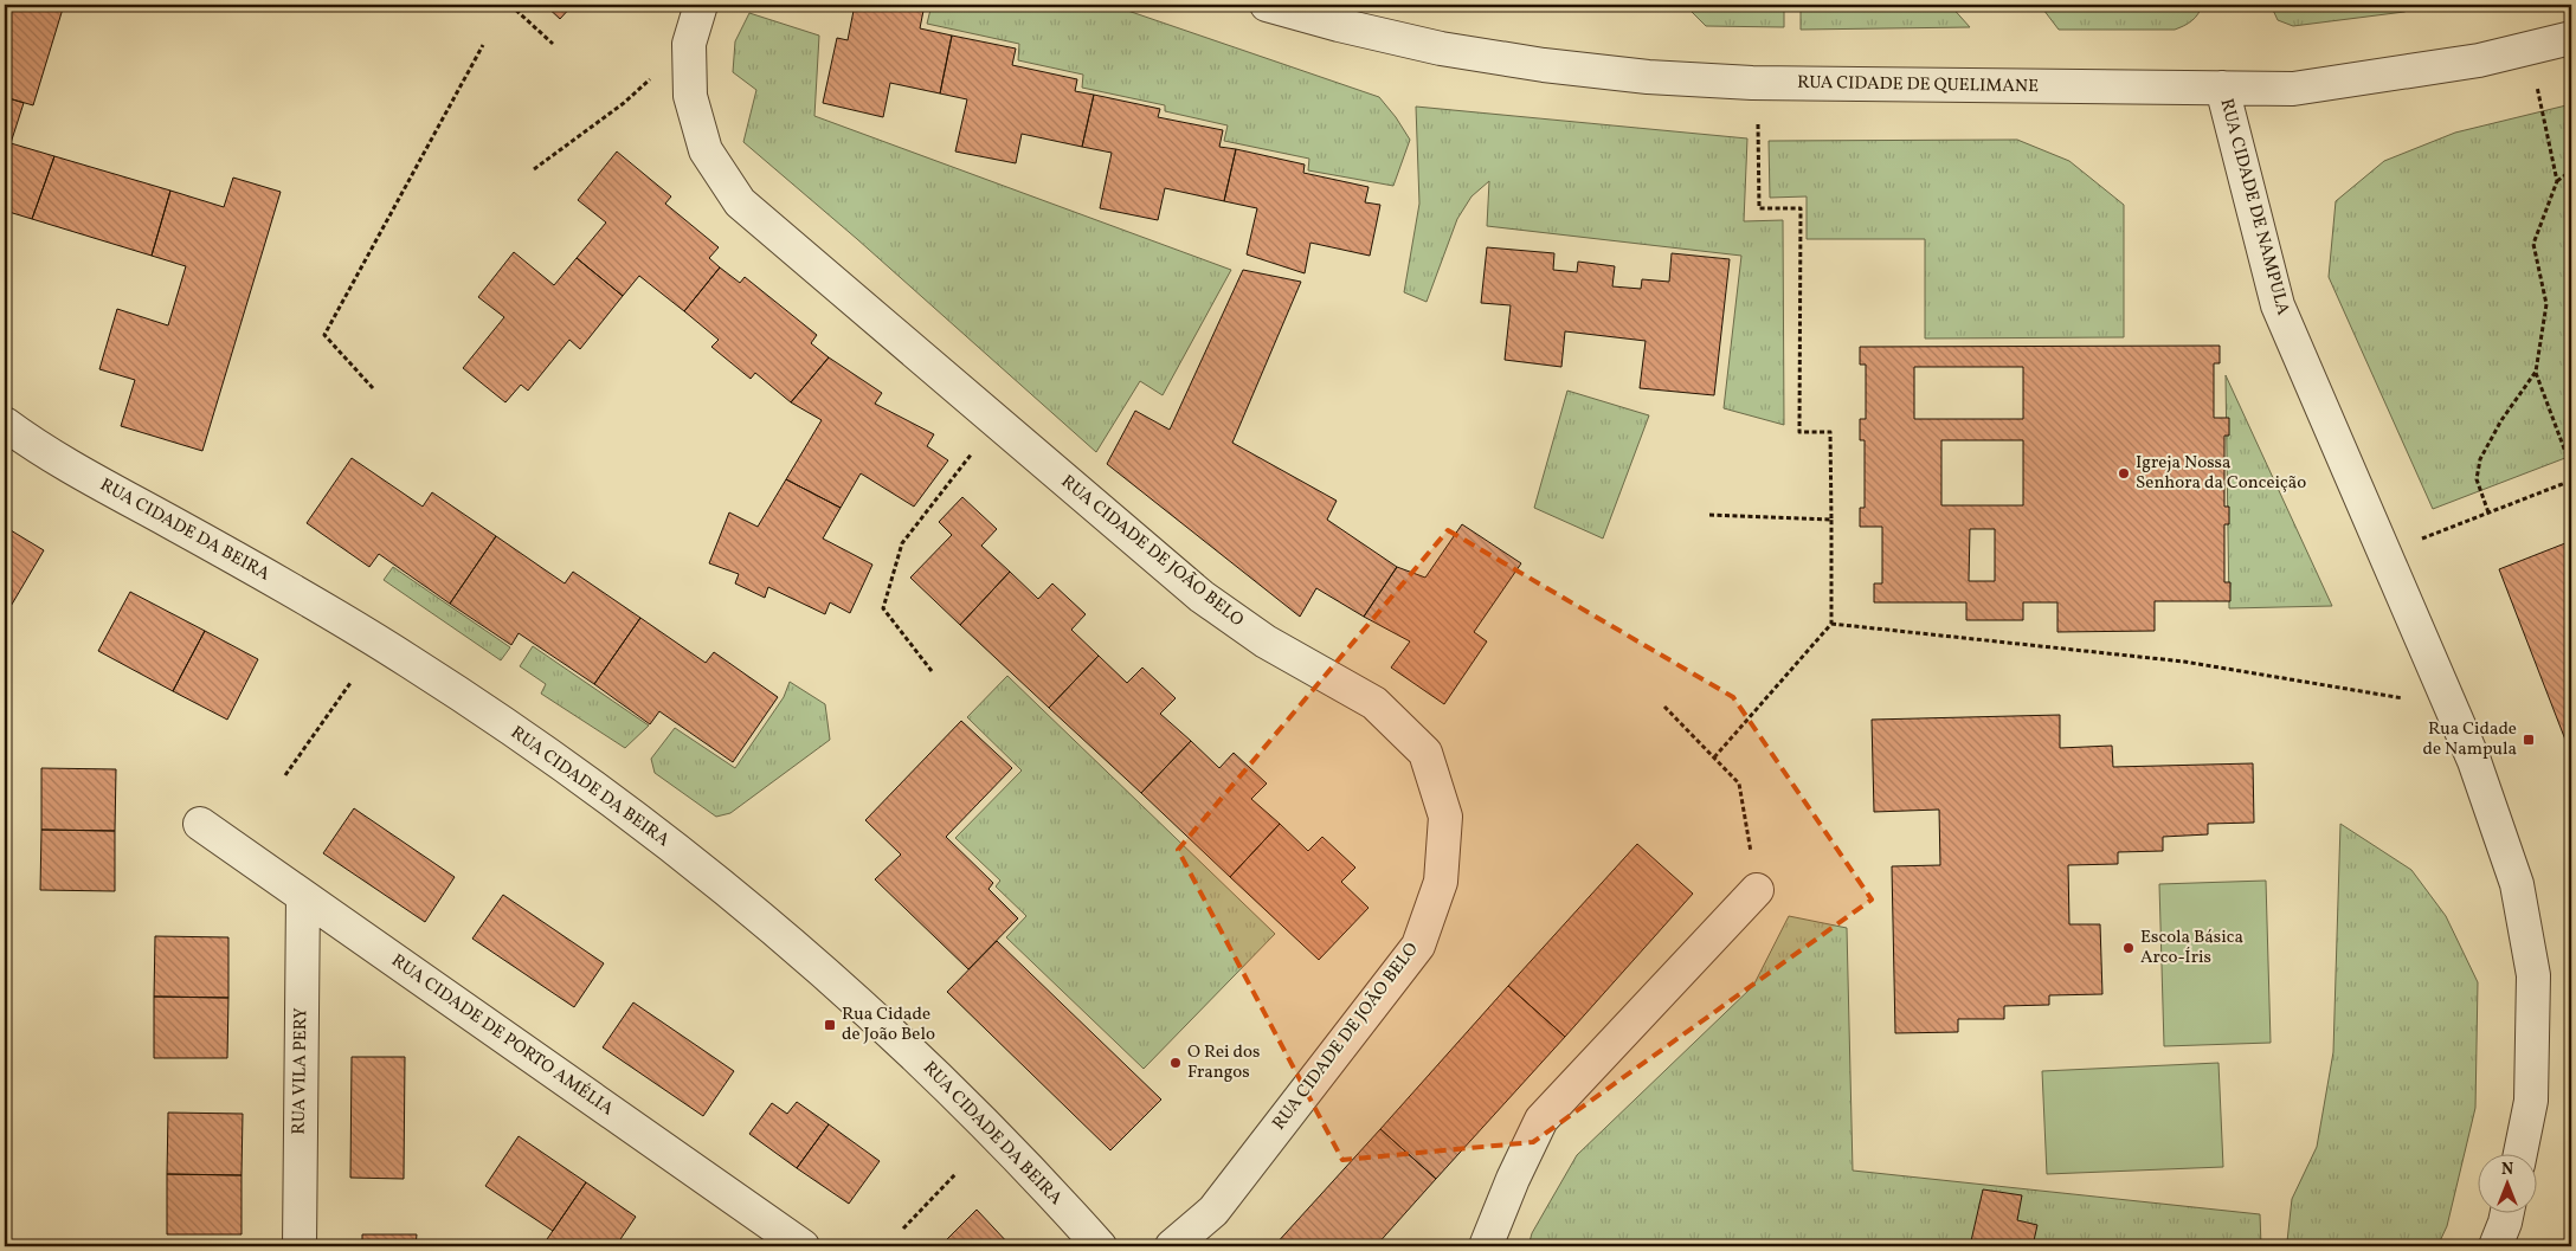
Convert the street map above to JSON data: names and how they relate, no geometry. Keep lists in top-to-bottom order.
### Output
{
  "streets": {
    "street": [
      "RUA CIDADE DE QUELIMANE",
      "RUA CIDADE DE NAMPULA",
      "RUA CIDADE DA BEIRA",
      "RUA CIDADE DE JOÃO BELO",
      "RUA CIDADE DE PORTO AMÉLIA",
      "RUA VILA PERY"
    ]
  },
  "crossings": [
    ["RUA CIDADE DE QUELIMANE", "RUA CIDADE DE NAMPULA"],
    ["RUA CIDADE DE PORTO AMÉLIA", "RUA VILA PERY"]
  ],
  "places": {
    "other": ["Igreja Nossa Senhora da Conceição", "Escola Básica Arco-Íris", "O Rei dos Frangos"],
    "transit": ["Rua Cidade de Nampula", "Rua Cidade de João Belo"]
  },
  "north": "top"
}
